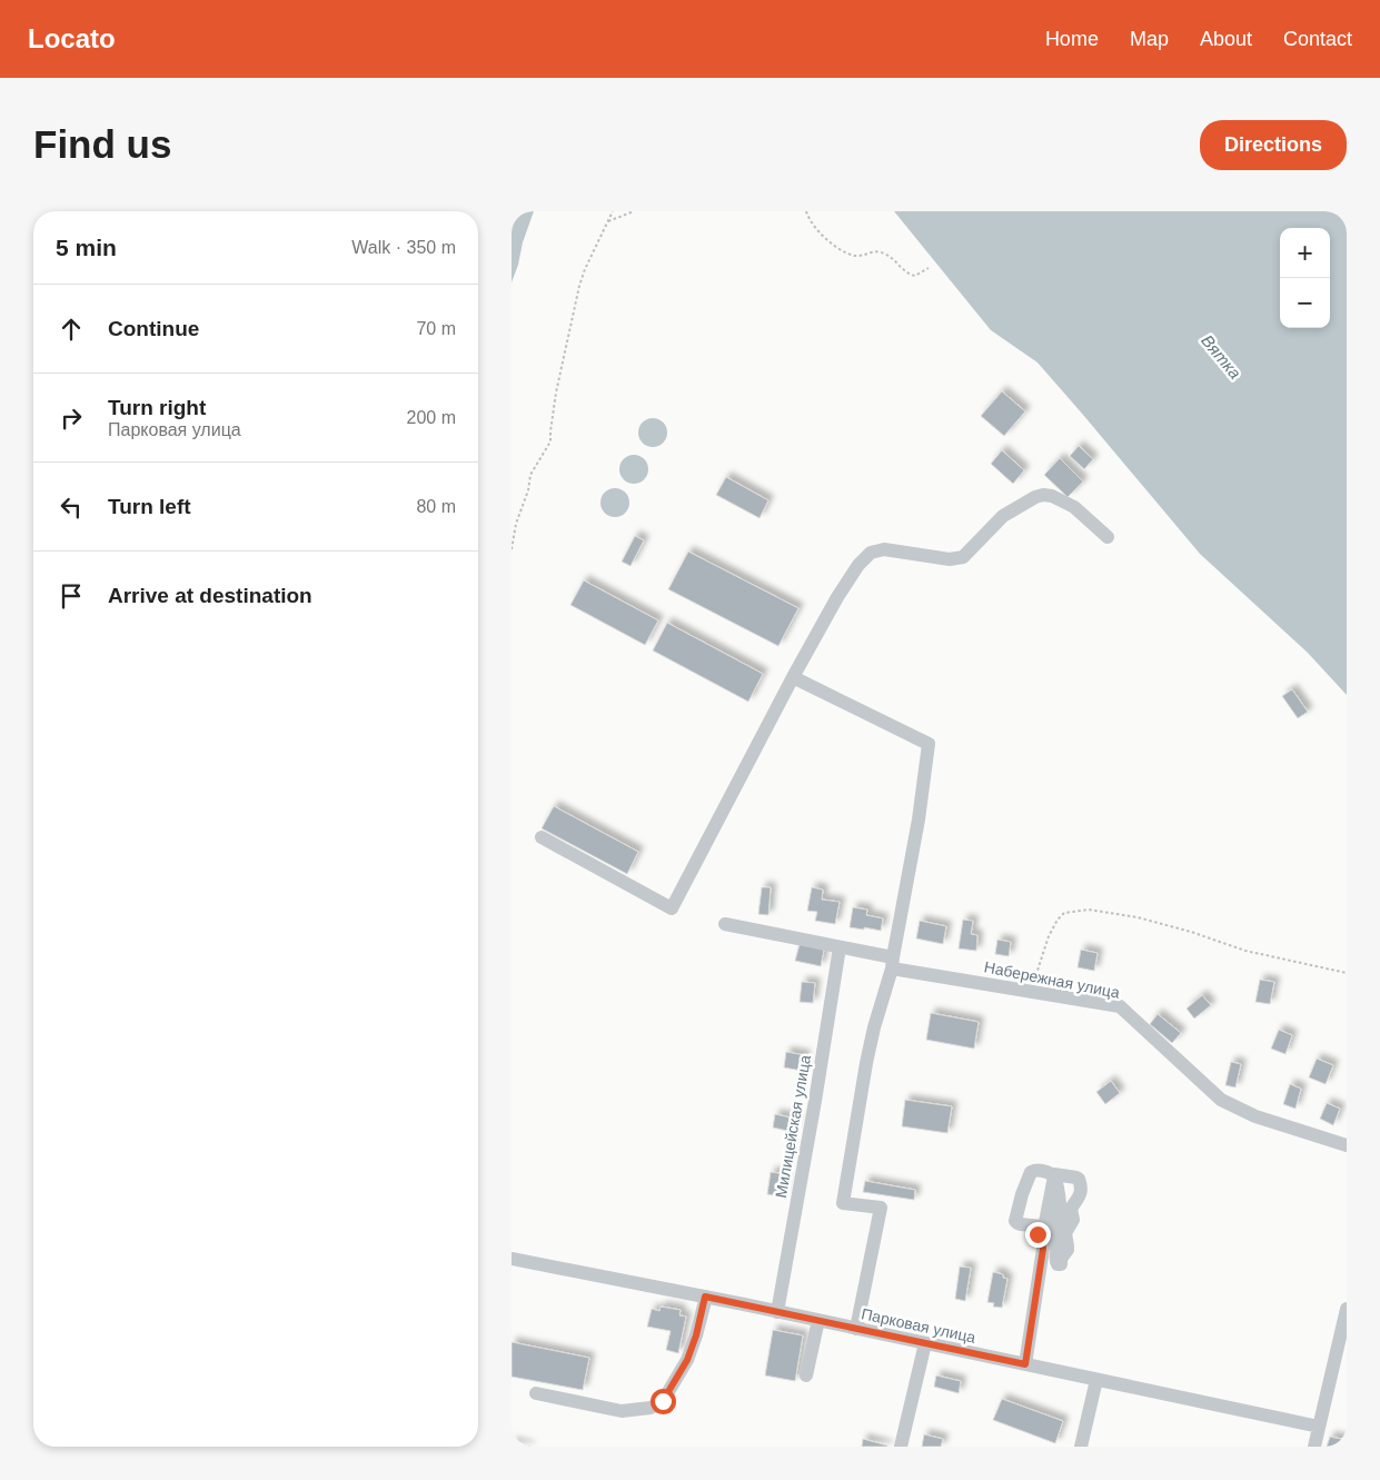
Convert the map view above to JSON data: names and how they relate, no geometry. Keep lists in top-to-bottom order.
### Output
{
  "streets": {
    "street": ["Набережная улица", "Милицейская улица", "Парковая улица"]
  },
  "crossings": [
    ["Набережная улица", "Милицейская улица"],
    ["Милицейская улица", "Парковая улица"]
  ],
  "water": ["Вятка"],
  "page": {
    "header": "Locato",
    "nav": [
      "Home",
      "Map",
      "About",
      "Contact"
    ],
    "buttons": "Directions",
    "title": "Find us",
    "heading": ["5 min", "Walk · 350 m"],
    "map_buttons": ["+", "−"],
    "list": [
      ["Continue", "70 m"],
      ["Turn right", "Парковая улица", "200 m"],
      ["Turn left", "80 m"],
      "Arrive at destination"
    ]
  }
}
